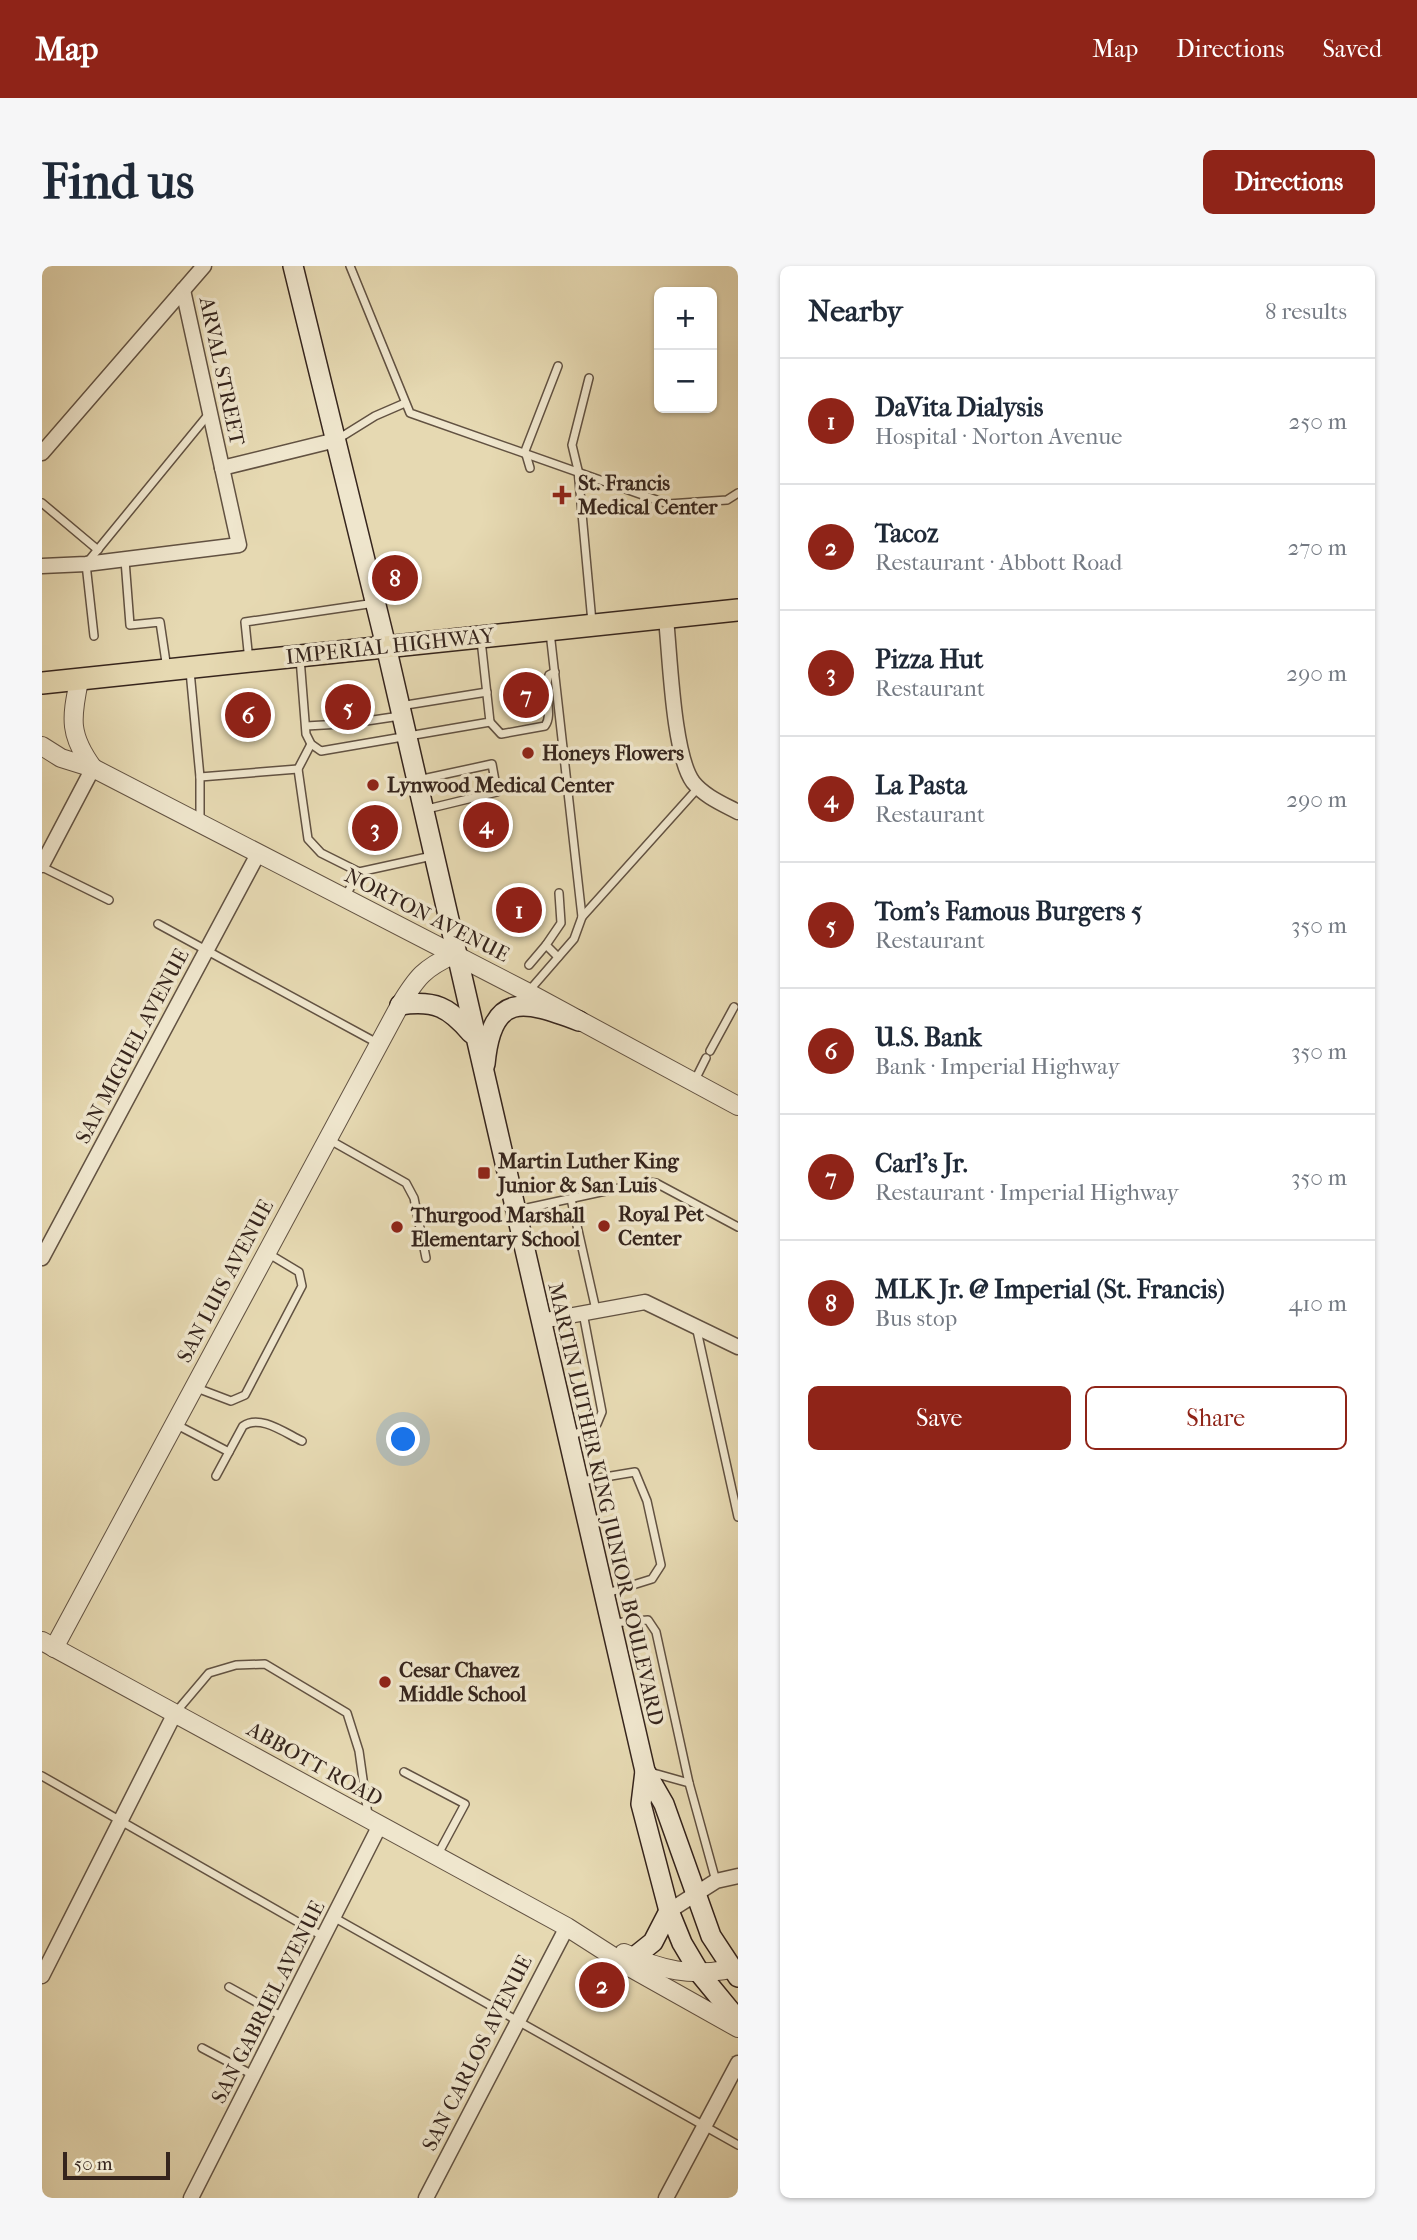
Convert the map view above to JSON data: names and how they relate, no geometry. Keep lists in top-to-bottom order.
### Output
{
  "streets": {
    "main road": ["IMPERIAL HIGHWAY", "MARTIN LUTHER KING JUNIOR BOULEVARD"],
    "street": [
      "ARVAL STREET",
      "NORTON AVENUE",
      "SAN MIGUEL AVENUE",
      "SAN LUIS AVENUE",
      "ABBOTT ROAD",
      "SAN GABRIEL AVENUE",
      "SAN CARLOS AVENUE"
    ]
  },
  "crossings": [
    ["ARVAL STREET", "MARTIN LUTHER KING JUNIOR BOULEVARD"],
    ["IMPERIAL HIGHWAY", "MARTIN LUTHER KING JUNIOR BOULEVARD"],
    ["NORTON AVENUE", "SAN MIGUEL AVENUE"],
    ["NORTON AVENUE", "SAN LUIS AVENUE"],
    ["NORTON AVENUE", "MARTIN LUTHER KING JUNIOR BOULEVARD"],
    ["SAN LUIS AVENUE", "MARTIN LUTHER KING JUNIOR BOULEVARD"],
    ["SAN LUIS AVENUE", "ABBOTT ROAD"],
    ["MARTIN LUTHER KING JUNIOR BOULEVARD", "ABBOTT ROAD"],
    ["ABBOTT ROAD", "SAN GABRIEL AVENUE"],
    ["ABBOTT ROAD", "SAN CARLOS AVENUE"]
  ],
  "places": {
    "health": ["St. Francis Medical Center"],
    "other": [
      "Honeys Flowers",
      "Lynwood Medical Center",
      "Royal Pet Center",
      "Thurgood Marshall Elementary School",
      "Cesar Chavez Middle School"
    ],
    "transit": ["Martin Luther King Junior & San Luis"]
  },
  "scale_bar": "50 m",
  "page": {
    "header": "Map",
    "nav": ["Map", "Directions", "Saved"],
    "buttons": [
      "Directions",
      ["Save", "Share"]
    ],
    "title": "Find us",
    "heading": ["Nearby", "8 results"],
    "map_buttons": ["+", "−"],
    "list": [
      {
        "mark": "1",
        "name": "DaVita Dialysis",
        "note": "Hospital · Norton Avenue",
        "value": "250 m"
      },
      {
        "mark": "2",
        "name": "Tacoz",
        "note": "Restaurant · Abbott Road",
        "value": "270 m"
      },
      {
        "mark": "3",
        "name": "Pizza Hut",
        "note": "Restaurant",
        "value": "290 m"
      },
      {
        "mark": "4",
        "name": "La Pasta",
        "note": "Restaurant",
        "value": "290 m"
      },
      {
        "mark": "5",
        "name": "Tom's Famous Burgers 5",
        "note": "Restaurant",
        "value": "350 m"
      },
      {
        "mark": "6",
        "name": "U.S. Bank",
        "note": "Bank · Imperial Highway",
        "value": "350 m"
      },
      {
        "mark": "7",
        "name": "Carl's Jr.",
        "note": "Restaurant · Imperial Highway",
        "value": "350 m"
      },
      {
        "mark": "8",
        "name": "MLK Jr. @ Imperial (St. Francis)",
        "note": "Bus stop",
        "value": "410 m"
      }
    ],
    "pins": [
      "8",
      "7",
      "5",
      "6",
      "4",
      "3",
      "1",
      "2"
    ],
    "scale": "50 m"
  }
}
